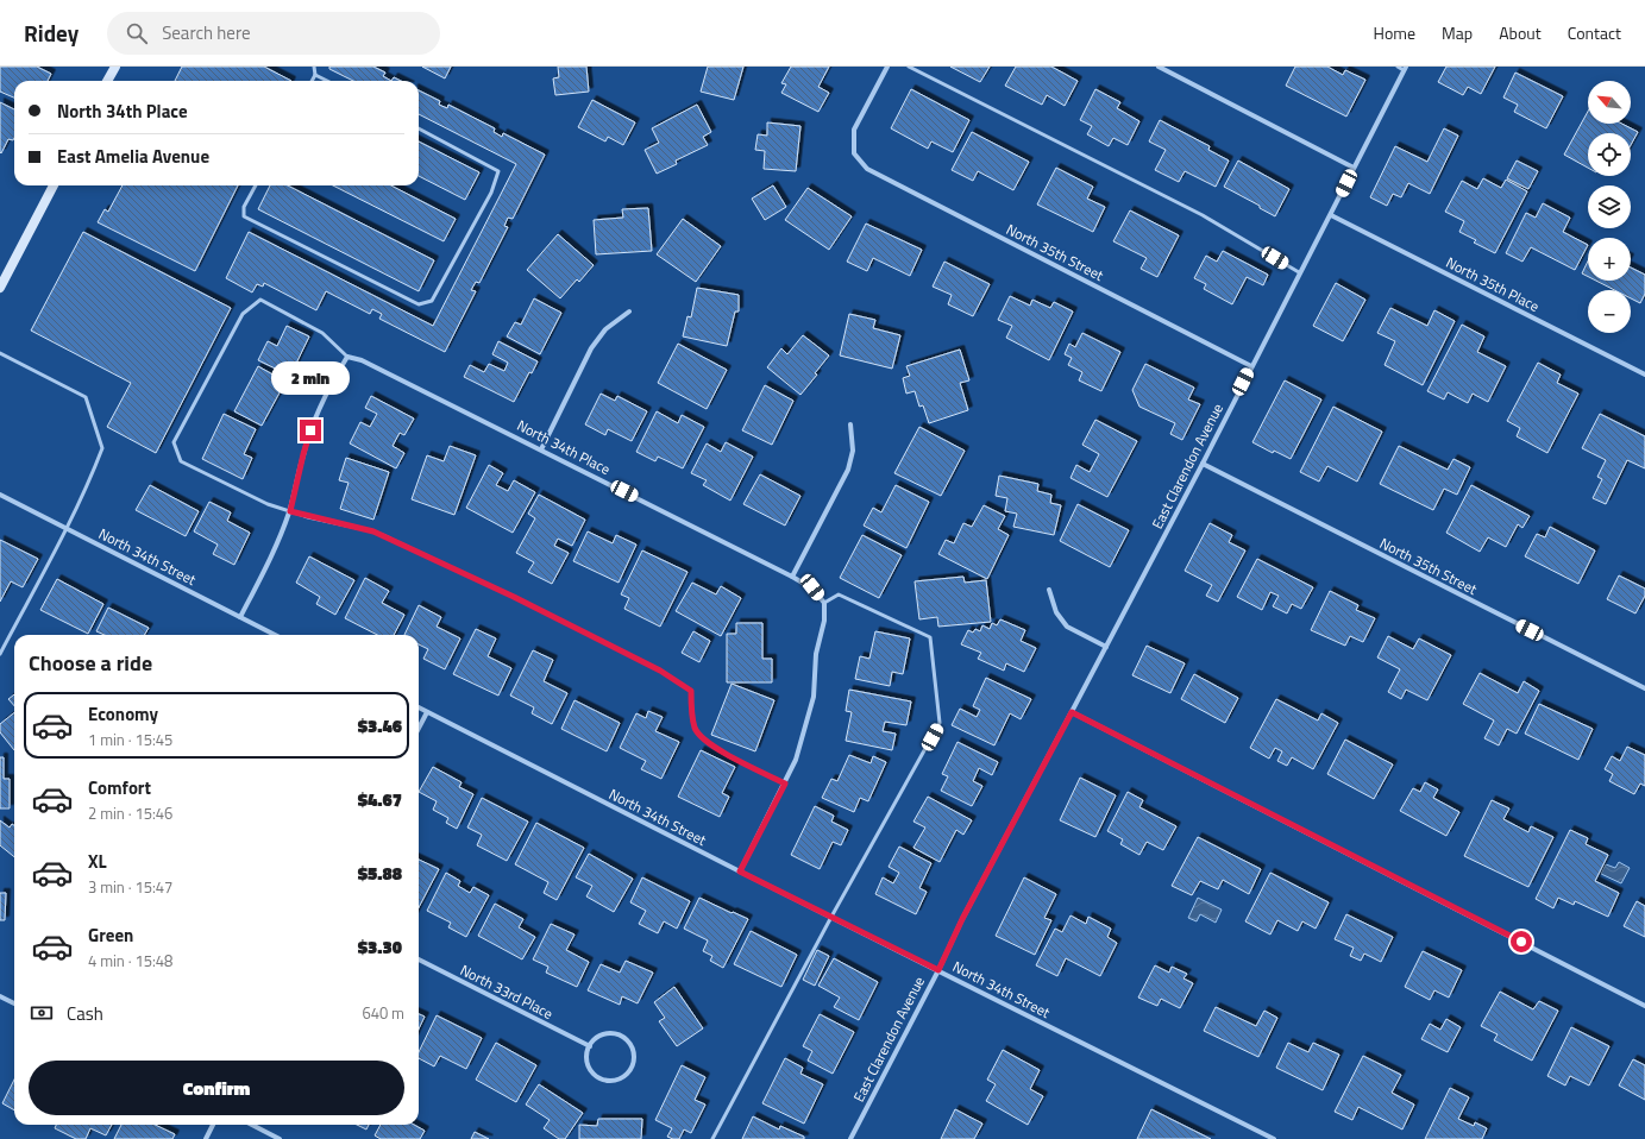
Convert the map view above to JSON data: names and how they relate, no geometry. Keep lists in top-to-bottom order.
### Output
{
  "streets": {
    "street": [
      "North 35th Street",
      "North 35th Place",
      "North 34th Place",
      "East Clarendon Avenue",
      "North 34th Street",
      "North 33rd Place"
    ]
  },
  "crossings": [
    ["North 35th Street", "East Clarendon Avenue"],
    ["North 35th Place", "East Clarendon Avenue"],
    ["East Clarendon Avenue", "North 34th Street"]
  ],
  "north": "top left",
  "page": {
    "header": "Ridey",
    "search": "Search here",
    "nav": [
      "Home",
      "Map",
      "About",
      "Contact"
    ],
    "map_buttons": ["+", "−"],
    "banner": ["North 34th Place", "East Amelia Avenue"],
    "bubble": "2 min",
    "heading": "Choose a ride",
    "list": [
      {
        "name": "Economy",
        "note": "1 min · 15:45",
        "value": "$3.46"
      },
      {
        "name": "Comfort",
        "note": "2 min · 15:46",
        "value": "$4.67"
      },
      {
        "name": "XL",
        "note": "3 min · 15:47",
        "value": "$5.88"
      },
      {
        "name": "Green",
        "note": "4 min · 15:48",
        "value": "$3.30"
      }
    ],
    "pay": ["Cash", "640 m"],
    "buttons": "Confirm"
  }
}
